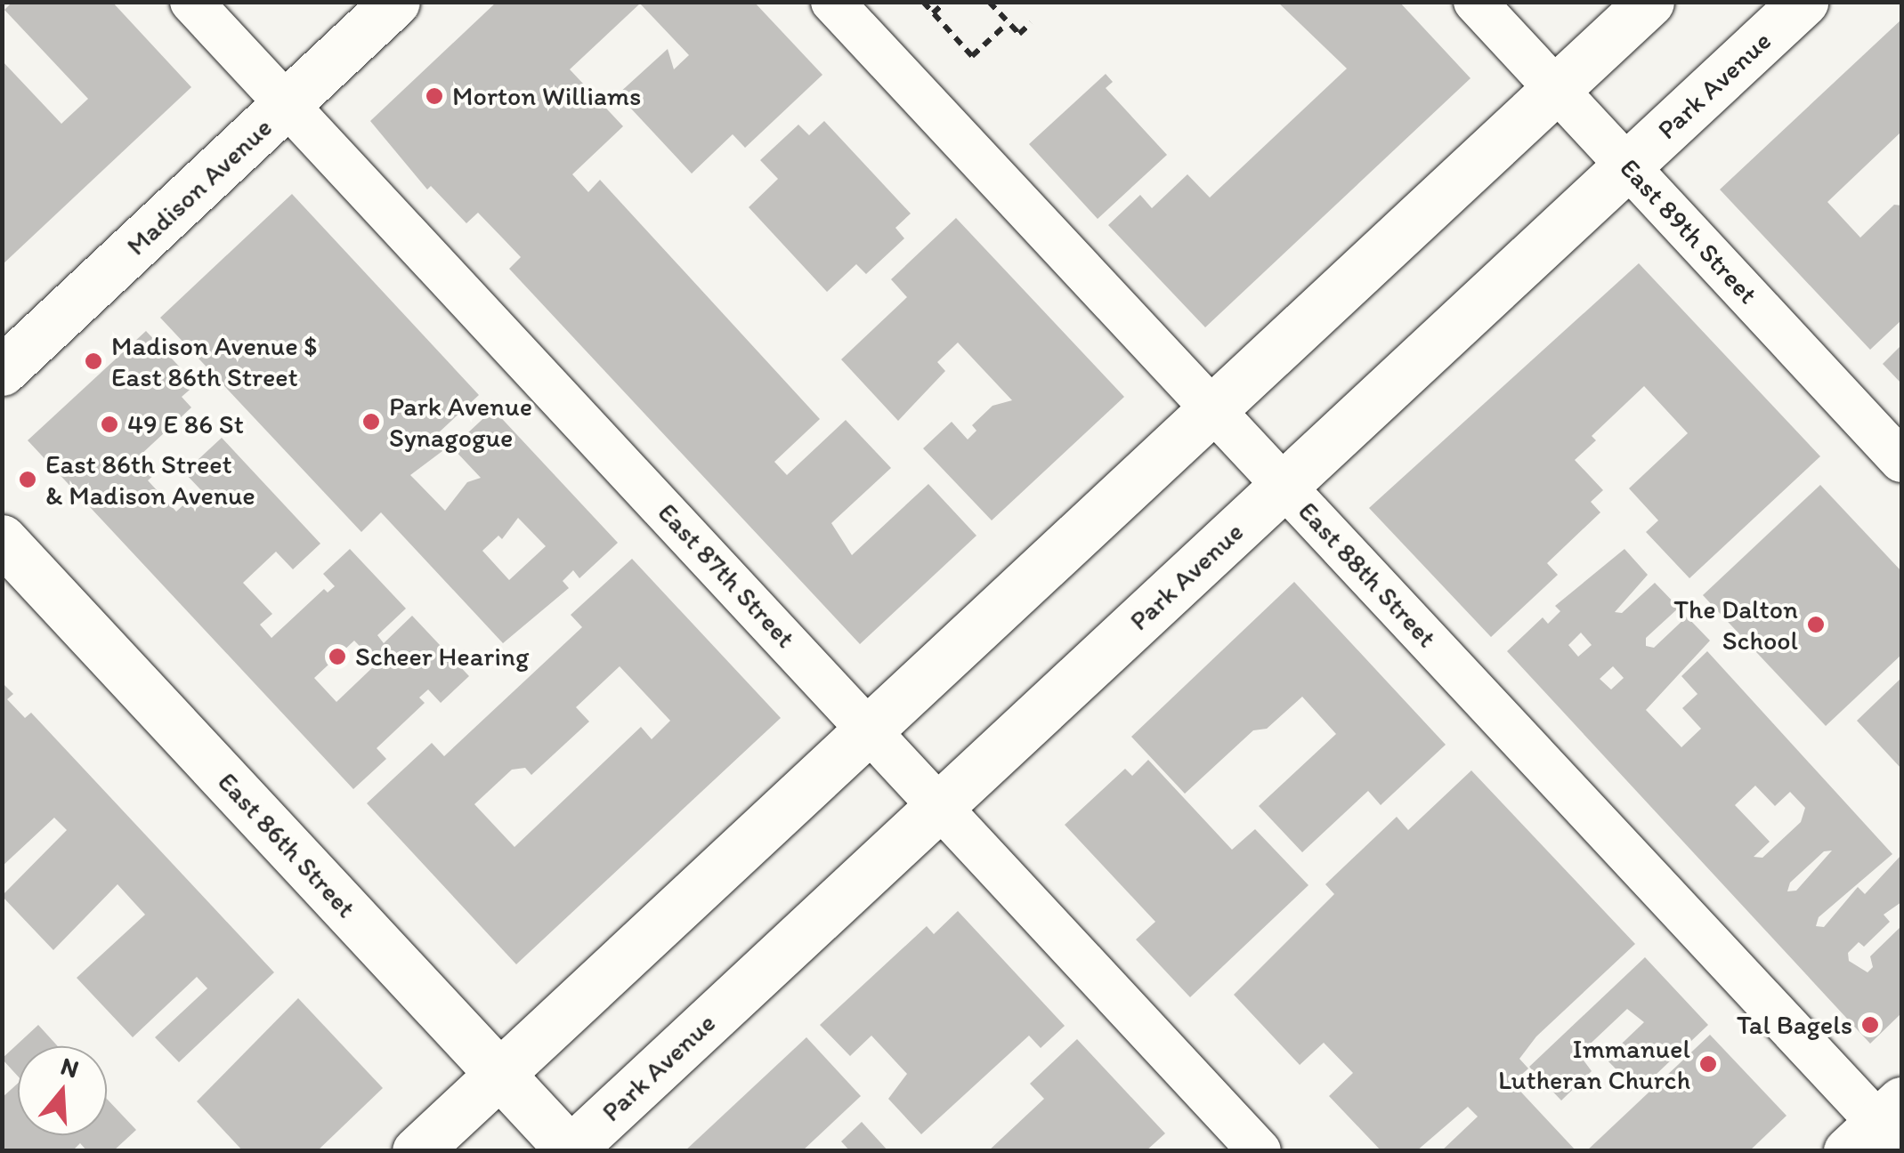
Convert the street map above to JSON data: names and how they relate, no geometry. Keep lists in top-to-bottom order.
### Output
{
  "streets": {
    "main road": ["Park Avenue", "Madison Avenue", "East 86th Street"],
    "street": ["East 89th Street", "East 88th Street", "East 87th Street"]
  },
  "crossings": [
    ["Park Avenue", "East 89th Street"],
    ["Park Avenue", "East 88th Street"],
    ["Park Avenue", "East 87th Street"],
    ["Park Avenue", "East 86th Street"],
    ["Madison Avenue", "East 87th Street"]
  ],
  "places": [
    "Morton Williams",
    "Madison Avenue $ East 86th Street",
    "Park Avenue Synagogue",
    "49 E 86 St",
    "East 86th Street & Madison Avenue",
    "The Dalton School",
    "Scheer Hearing",
    "Tal Bagels",
    "Immanuel Lutheran Church"
  ],
  "north": "top"
}
